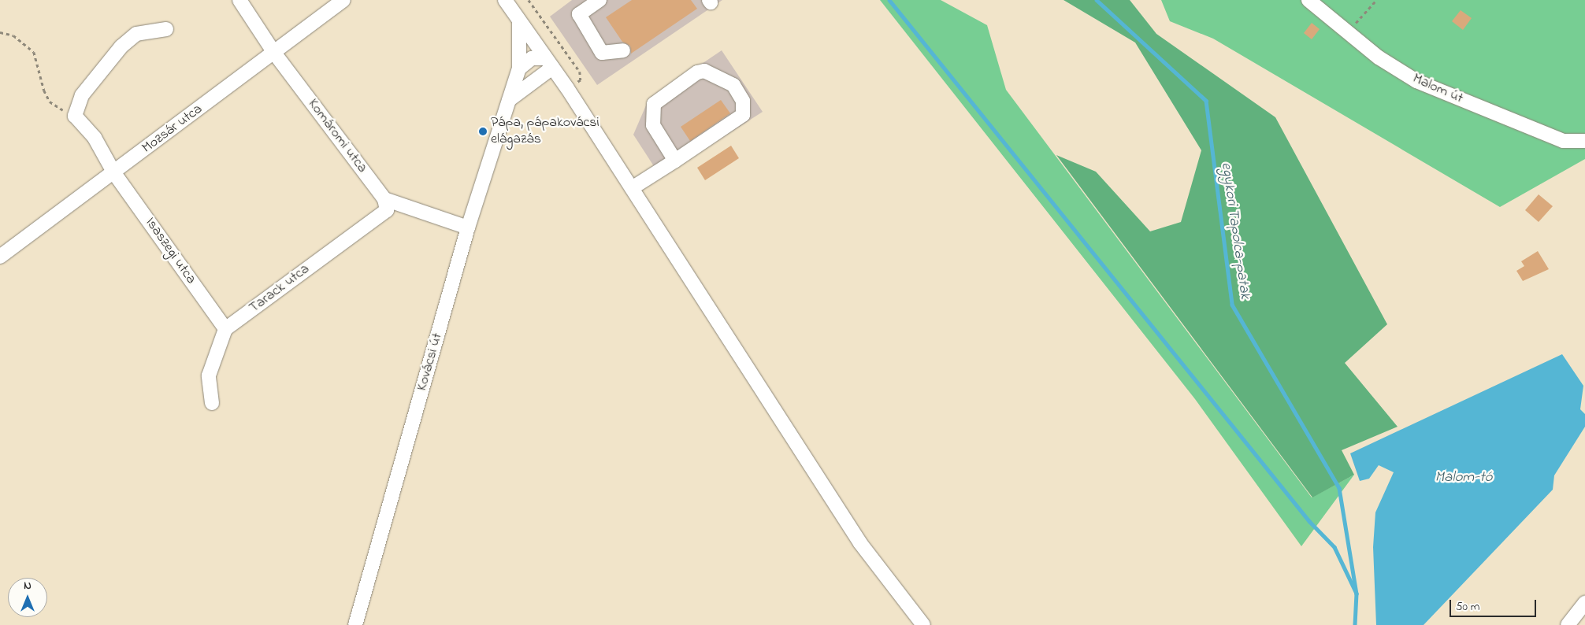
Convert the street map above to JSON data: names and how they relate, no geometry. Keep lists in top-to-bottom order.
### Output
{
  "streets": {
    "street": [
      "Malom út",
      "Mozsár utca",
      "Komáromi utca",
      "Isaszegi utca",
      "Tarack utca",
      "Kovácsi út"
    ]
  },
  "crossings": [
    ["Mozsár utca", "Komáromi utca"],
    ["Mozsár utca", "Isaszegi utca"],
    ["Komáromi utca", "Tarack utca"],
    ["Isaszegi utca", "Tarack utca"]
  ],
  "water": ["egykori Tapolca-patak", "Malom-tó"],
  "places": ["Pápa, pápakovácsi elágazás"],
  "scale_bar": "50 m",
  "north": "top"
}
